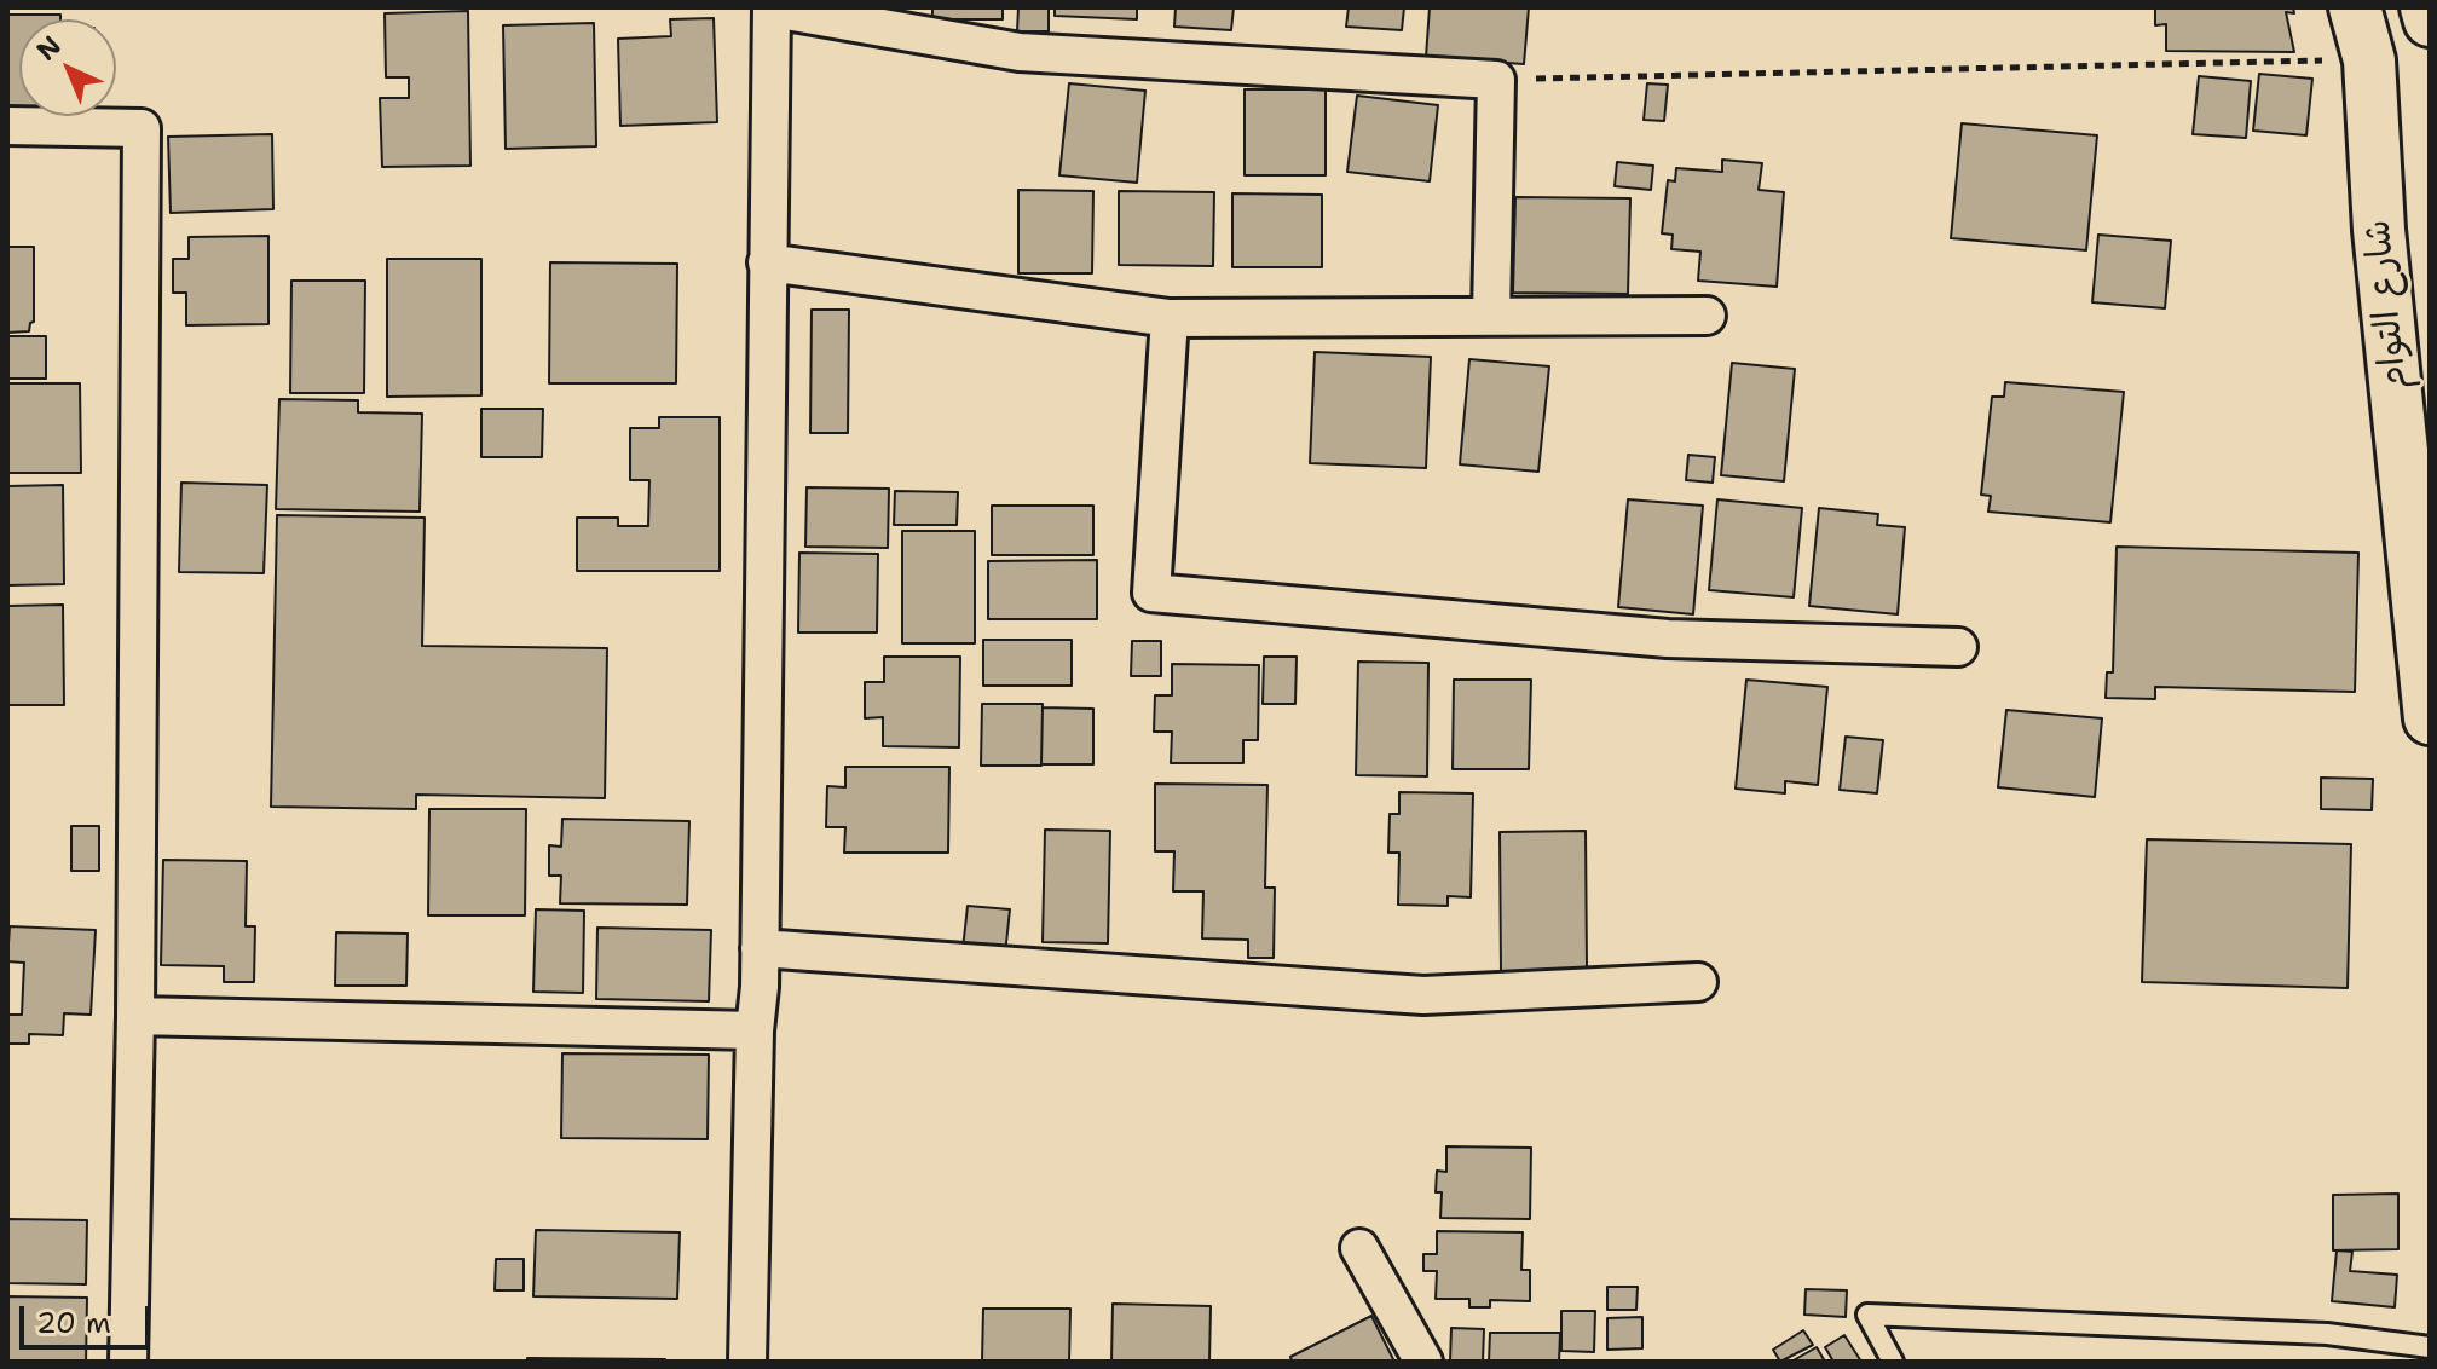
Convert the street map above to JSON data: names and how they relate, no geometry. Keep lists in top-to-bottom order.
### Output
{
  "streets": {
    "main road": ["شارع التوام"]
  },
  "scale_bar": "20 m",
  "north": "top left"
}
